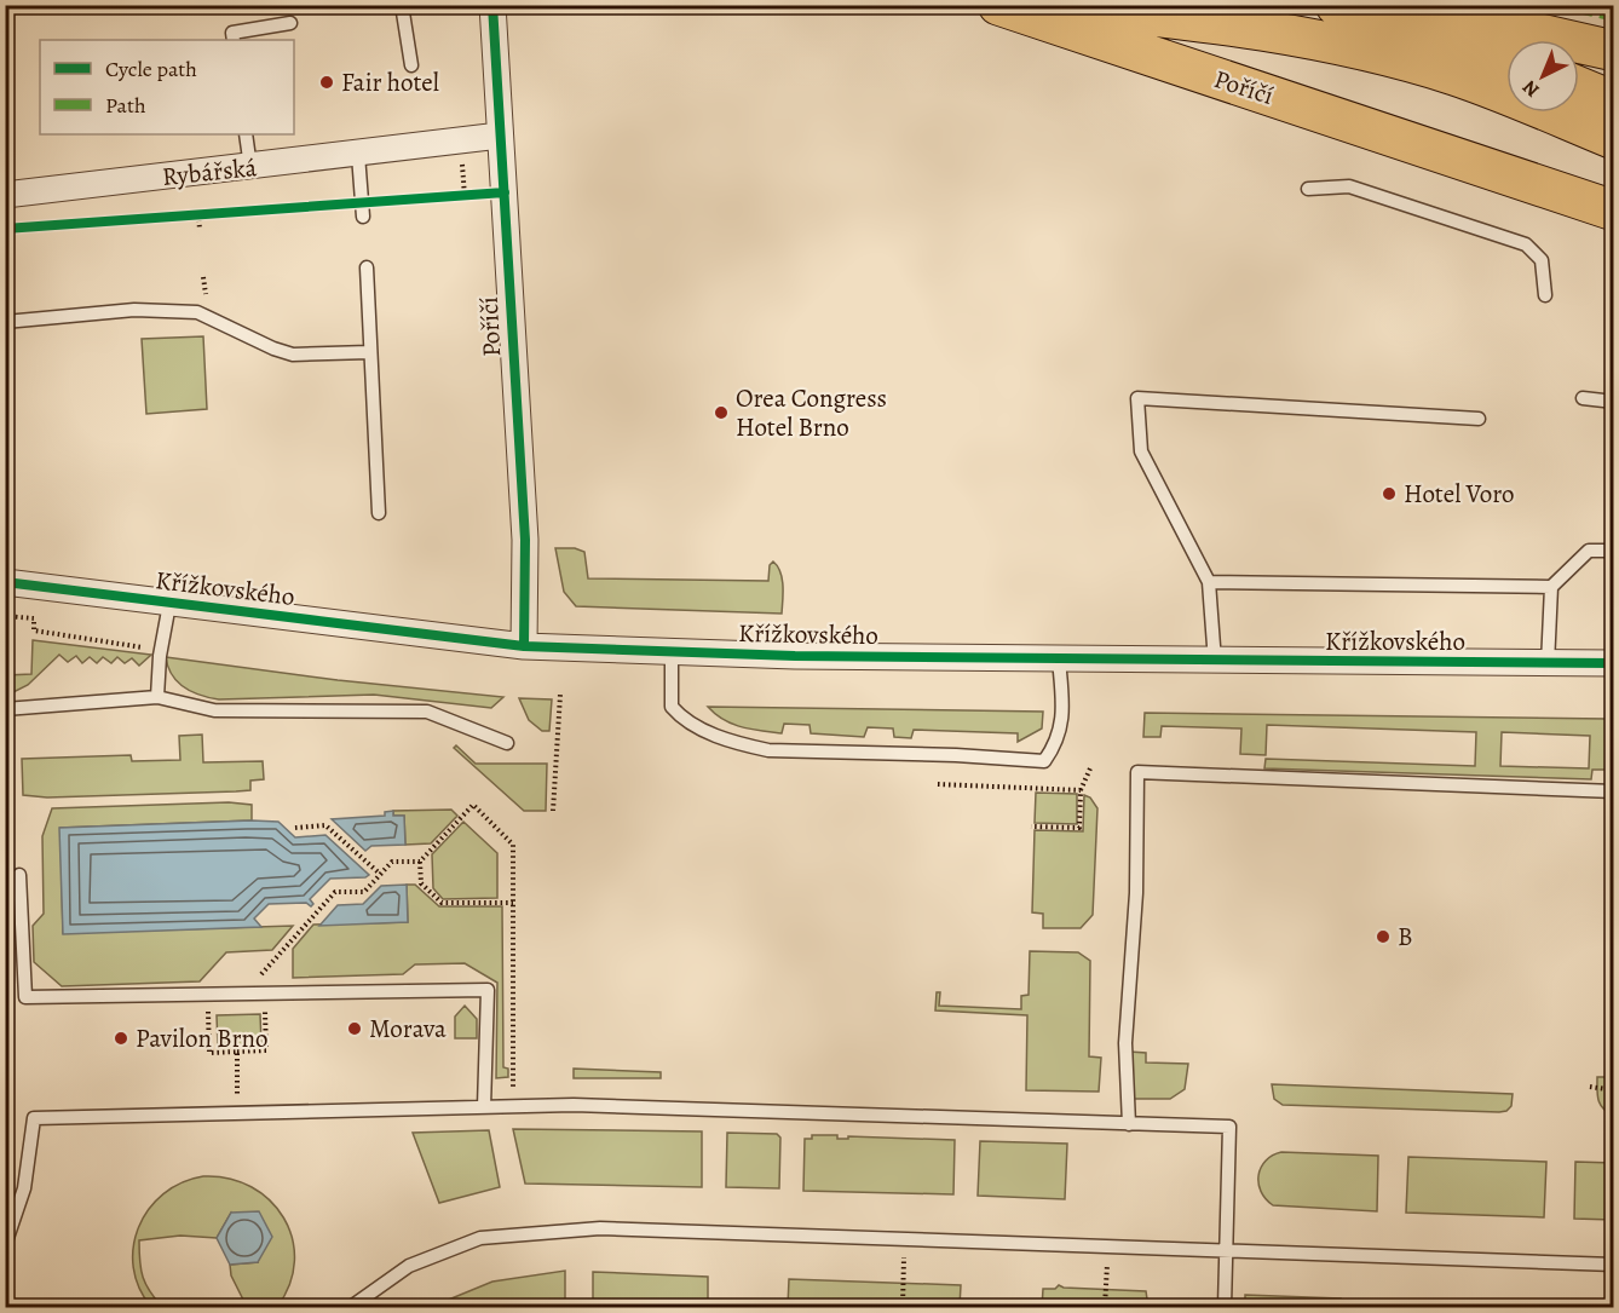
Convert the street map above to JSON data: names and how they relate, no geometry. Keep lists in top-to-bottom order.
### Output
{
  "streets": {
    "highway": ["Poříčí"],
    "street": ["Rybářská", "Křížkovského"]
  },
  "crossings": [
    ["Poříčí", "Rybářská"],
    ["Poříčí", "Křížkovského"]
  ],
  "places": [
    "Fair hotel",
    "Orea Congress Hotel Brno",
    "Hotel Voro",
    "B",
    "Morava",
    "Pavilon Brno"
  ],
  "legend": ["Cycle path", "Path"],
  "north": "bottom left"
}
